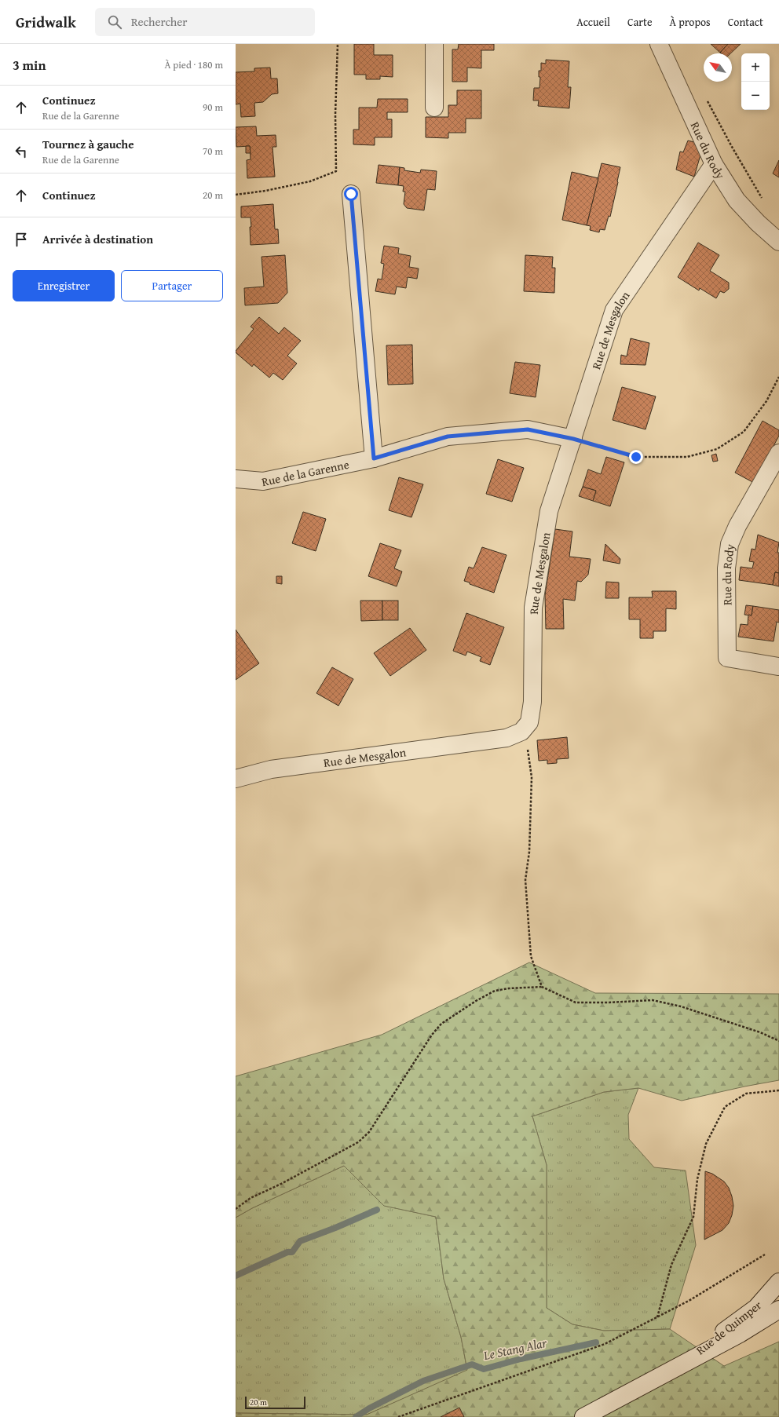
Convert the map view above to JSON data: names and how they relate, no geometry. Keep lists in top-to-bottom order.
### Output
{
  "streets": {
    "street": [
      "Rue du Rody",
      "Rue de Mesgalon",
      "Rue de la Garenne",
      "Rue de Quimper"
    ]
  },
  "crossings": [
    ["Rue du Rody", "Rue de Mesgalon"],
    ["Rue de Mesgalon", "Rue de la Garenne"]
  ],
  "water": ["Le Stang Alar"],
  "scale_bar": "20 m",
  "north": "top left",
  "page": {
    "header": "Gridwalk",
    "search": "Rechercher",
    "nav": [
      "Accueil",
      "Carte",
      "À propos",
      "Contact"
    ],
    "heading": ["3 min", "À pied · 180 m"],
    "map_buttons": ["+", "−"],
    "list": [
      ["Continuez", "Rue de la Garenne", "90 m"],
      ["Tournez à gauche", "Rue de la Garenne", "70 m"],
      ["Continuez", "20 m"],
      "Arrivée à destination"
    ],
    "buttons": ["Enregistrer", "Partager"],
    "scale": "20 m"
  }
}
